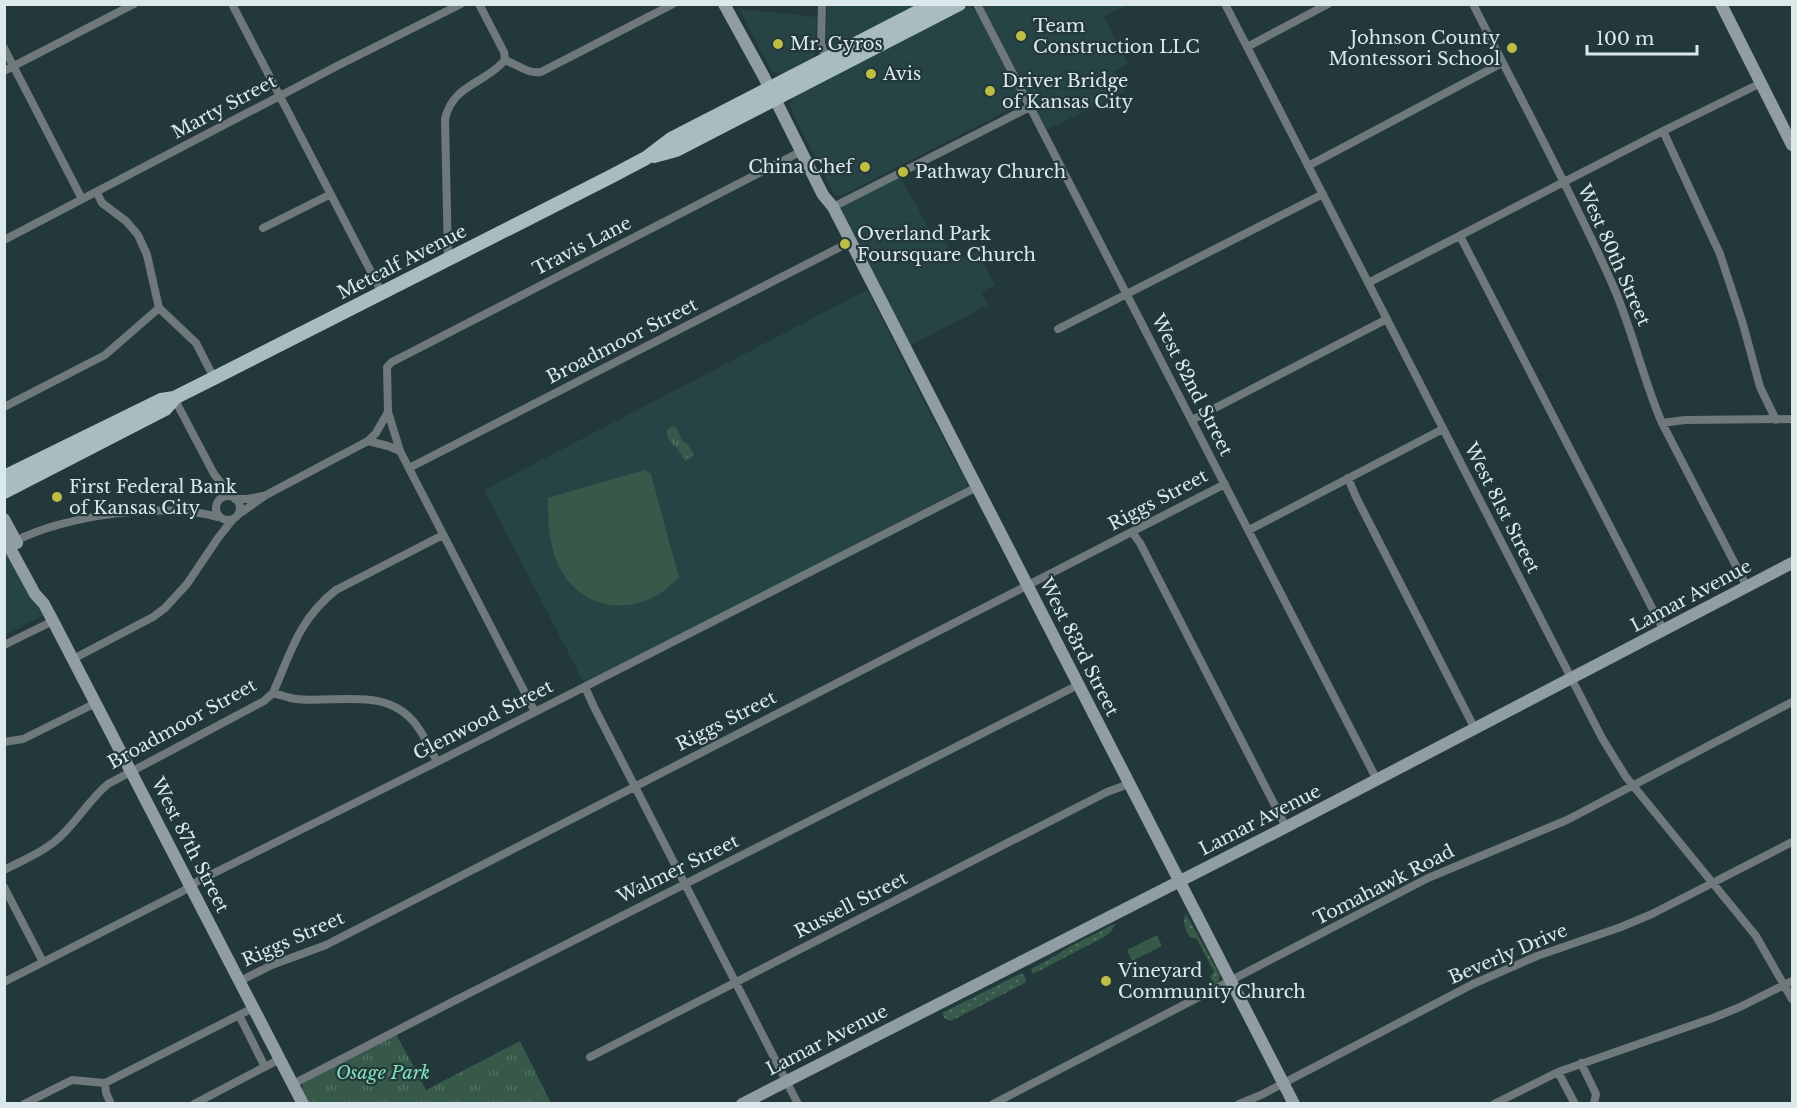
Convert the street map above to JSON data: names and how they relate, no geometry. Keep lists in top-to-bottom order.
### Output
{
  "streets": {
    "main road": ["Metcalf Avenue"],
    "street": [
      "Marty Street",
      "Travis Lane",
      "West 80th Street",
      "Broadmoor Street",
      "West 82nd Street",
      "Riggs Street",
      "West 81st Street",
      "Lamar Avenue",
      "West 83rd Street",
      "Glenwood Street",
      "West 87th Street",
      "Walmer Street",
      "Tomahawk Road",
      "Russell Street",
      "Beverly Drive"
    ]
  },
  "crossings": [
    ["Travis Lane", "West 83rd Street"],
    ["West 80th Street", "Lamar Avenue"],
    ["Metcalf Avenue", "West 83rd Street"],
    ["Broadmoor Street", "West 83rd Street"],
    ["Broadmoor Street", "West 87th Street"],
    ["West 82nd Street", "Riggs Street"],
    ["West 82nd Street", "Lamar Avenue"],
    ["Riggs Street", "West 83rd Street"],
    ["Riggs Street", "West 87th Street"],
    ["West 81st Street", "Lamar Avenue"],
    ["West 81st Street", "Tomahawk Road"],
    ["West 81st Street", "Beverly Drive"],
    ["Lamar Avenue", "West 83rd Street"],
    ["West 83rd Street", "Glenwood Street"],
    ["West 83rd Street", "Walmer Street"],
    ["West 83rd Street", "Tomahawk Road"],
    ["West 83rd Street", "Russell Street"],
    ["West 83rd Street", "Beverly Drive"],
    ["Glenwood Street", "West 87th Street"],
    ["West 87th Street", "Walmer Street"]
  ],
  "parks": ["Osage Park"],
  "places": [
    "Team Construction LLC",
    "Mr. Gyros",
    "Johnson County Montessori School",
    "Avis",
    "Driver Bridge of Kansas City",
    "China Chef",
    "Pathway Church",
    "Overland Park Foursquare Church",
    "First Federal Bank of Kansas City",
    "Vineyard Community Church"
  ],
  "scale_bar": "100 m"
}
